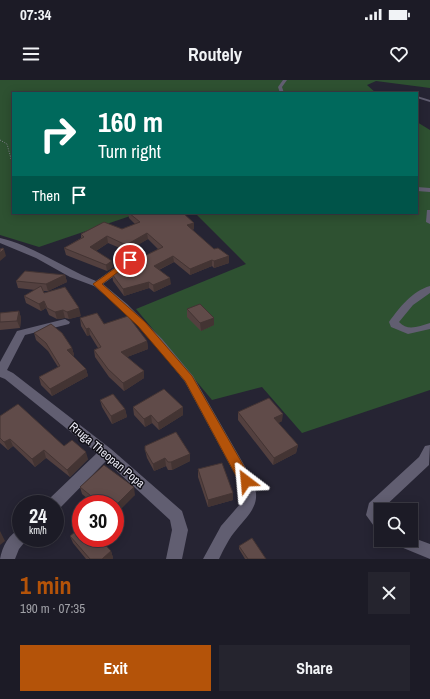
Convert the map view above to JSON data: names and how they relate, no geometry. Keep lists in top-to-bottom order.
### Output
{
  "streets": {
    "street": ["Rruga Theopan Popa"]
  },
  "page": {
    "status": "07:34",
    "header": "Routely",
    "turn": ["160 m", "Turn right"],
    "then": "Then",
    "speed": "24 km/h",
    "limit": "30",
    "heading": ["1 min", "190 m · 07:35"],
    "buttons": ["Exit", "Share"]
  }
}
